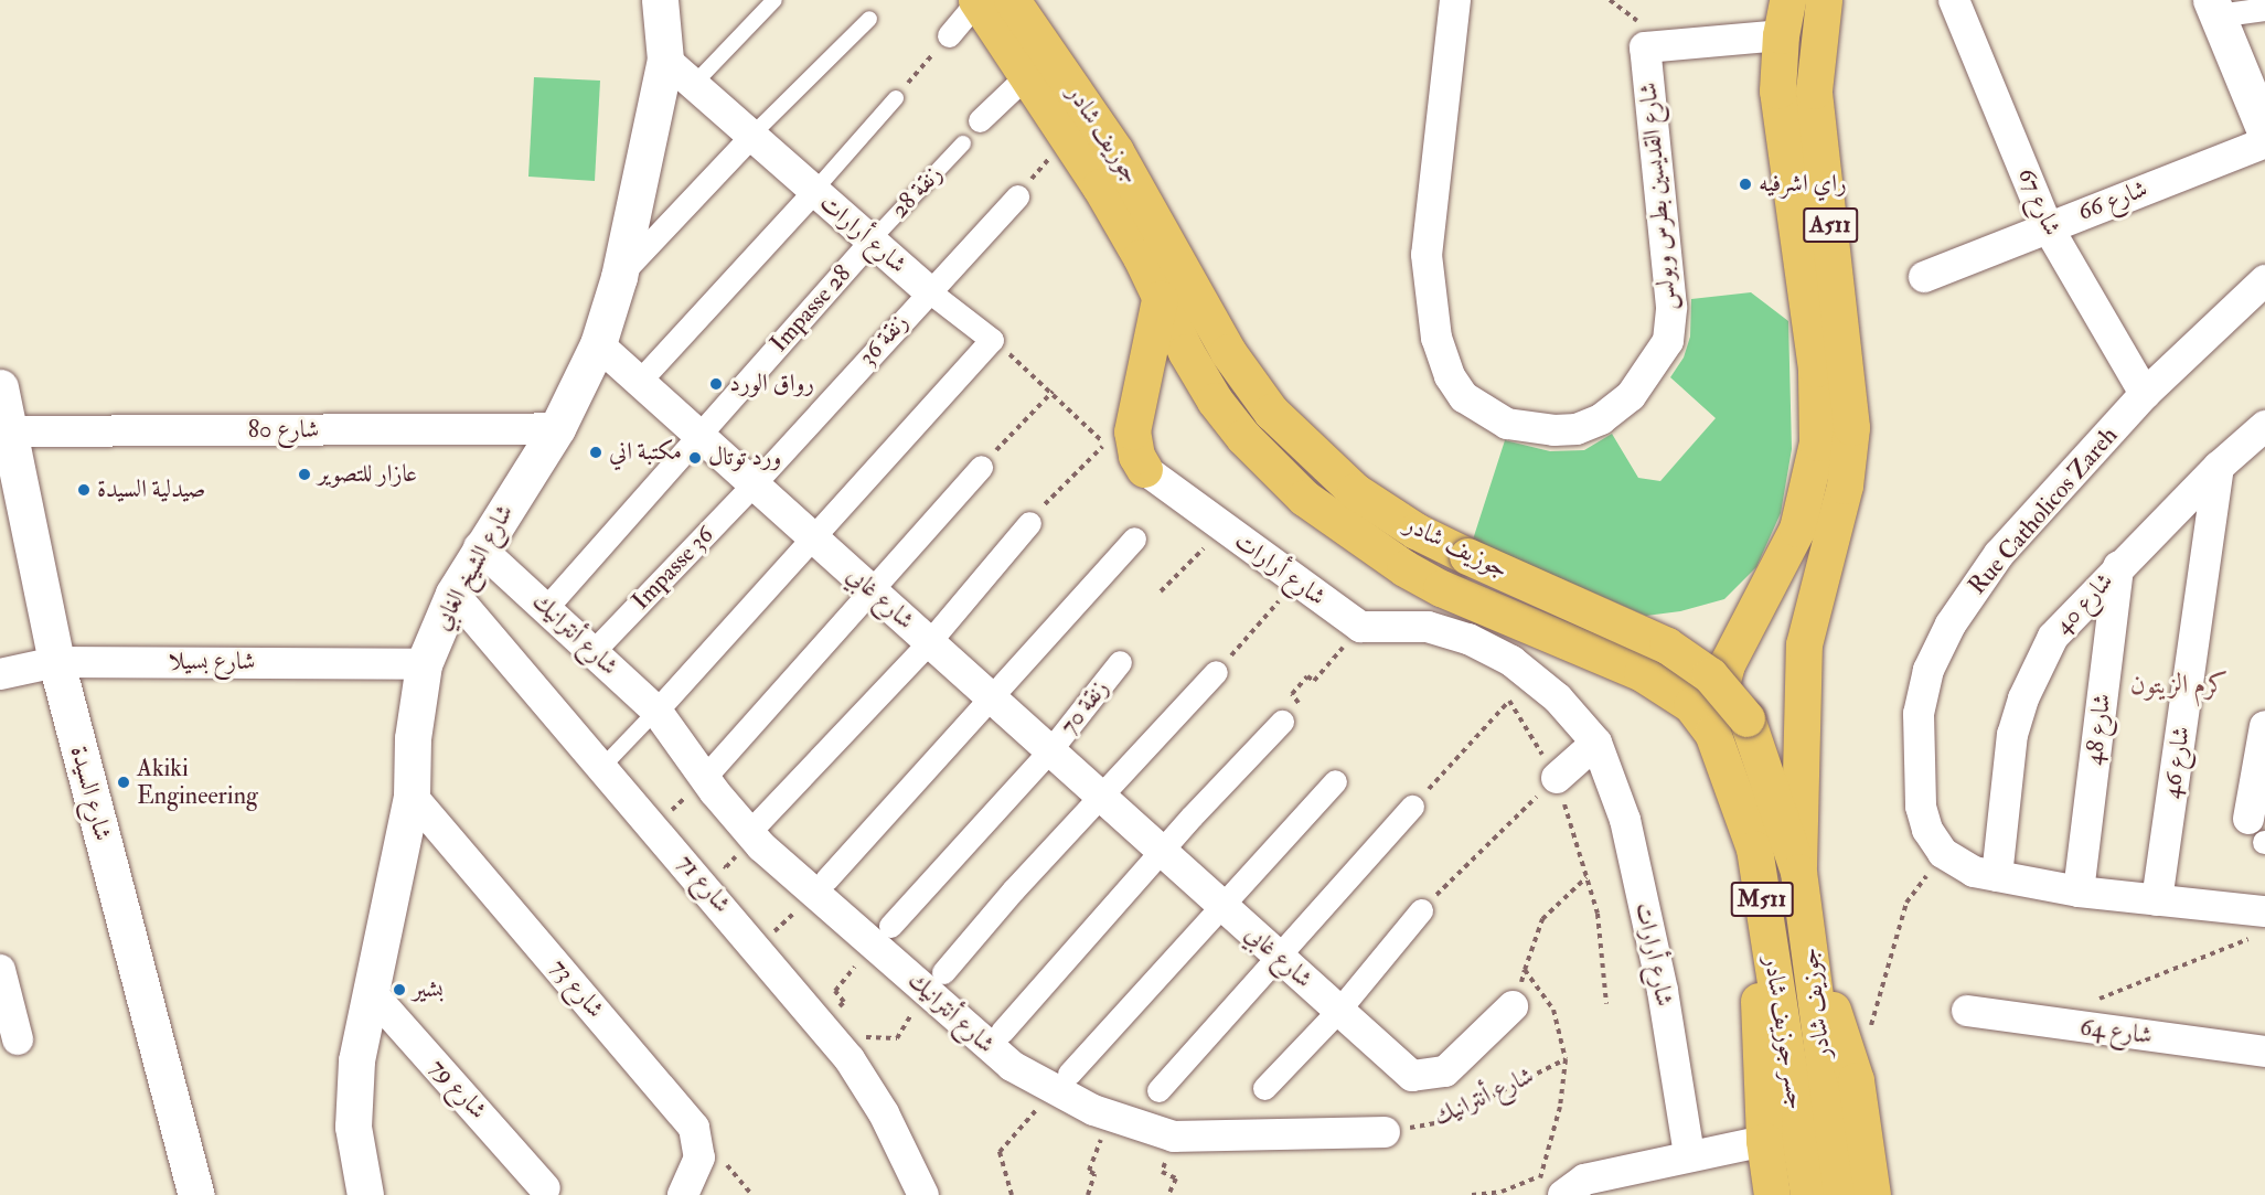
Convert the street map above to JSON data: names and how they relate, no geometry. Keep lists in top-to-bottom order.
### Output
{
  "streets": {
    "highway": [
      "جوزيف شادر",
      "A511",
      "M511",
      "جسر جوزيف شادر"
    ],
    "street": [
      "شارع القديسين بطرس وبولس",
      "شارع 66",
      "شارع 67",
      "شارع أرارات",
      "Impasse 28",
      "زنقة 36",
      "شارع 80",
      "Rue Catholicos Zareh",
      "شارع الشيخ الغابي",
      "Impasse 36",
      "شارع غابي",
      "شارع 40",
      "شارع أنترانيك",
      "شارع بسيلا",
      "زنقة 70",
      "شارع 48",
      "شارع 46",
      "شارع السيدة",
      "شارع 71",
      "شارع 73",
      "شارع 64",
      "شارع 79"
    ],
    "lane": ["زنقة 28"]
  },
  "crossings": [
    ["جوزيف شادر", "A511"],
    ["جوزيف شادر", "جسر جوزيف شادر"],
    ["زنقة 28", "شارع أرارات"],
    ["زنقة 28", "Impasse 28"],
    ["شارع القديسين بطرس وبولس", "A511"],
    ["شارع 66", "شارع 67"],
    ["شارع 67", "Rue Catholicos Zareh"],
    ["A511", "جسر جوزيف شادر"],
    ["شارع أرارات", "Impasse 28"],
    ["شارع أرارات", "زنقة 36"],
    ["شارع أرارات", "شارع الشيخ الغابي"],
    ["Impasse 28", "شارع غابي"],
    ["Impasse 28", "شارع أنترانيك"],
    ["زنقة 36", "Impasse 36"],
    ["زنقة 36", "شارع غابي"],
    ["شارع 80", "شارع الشيخ الغابي"],
    ["شارع 80", "شارع السيدة"],
    ["Rue Catholicos Zareh", "شارع 40"],
    ["Rue Catholicos Zareh", "شارع 48"],
    ["Rue Catholicos Zareh", "شارع 46"],
    ["شارع الشيخ الغابي", "شارع غابي"],
    ["شارع الشيخ الغابي", "شارع أنترانيك"],
    ["شارع الشيخ الغابي", "شارع بسيلا"],
    ["شارع الشيخ الغابي", "شارع 71"],
    ["شارع الشيخ الغابي", "شارع 73"],
    ["شارع الشيخ الغابي", "شارع 79"],
    ["Impasse 36", "شارع غابي"],
    ["Impasse 36", "شارع أنترانيك"],
    ["شارع غابي", "شارع أنترانيك"],
    ["شارع غابي", "زنقة 70"],
    ["شارع 40", "شارع 48"],
    ["شارع 40", "شارع 46"],
    ["شارع أنترانيك", "زنقة 70"],
    ["شارع بسيلا", "شارع السيدة"]
  ],
  "districts": ["كرم الزيتون"],
  "places": [
    "راي اشرفيه",
    "رواق الورد",
    "مكتبة اني",
    "ورد توتال",
    "عازار للتصوير",
    "صيدلية السيدة",
    "Akiki Engineering",
    "بشير"
  ]
}
